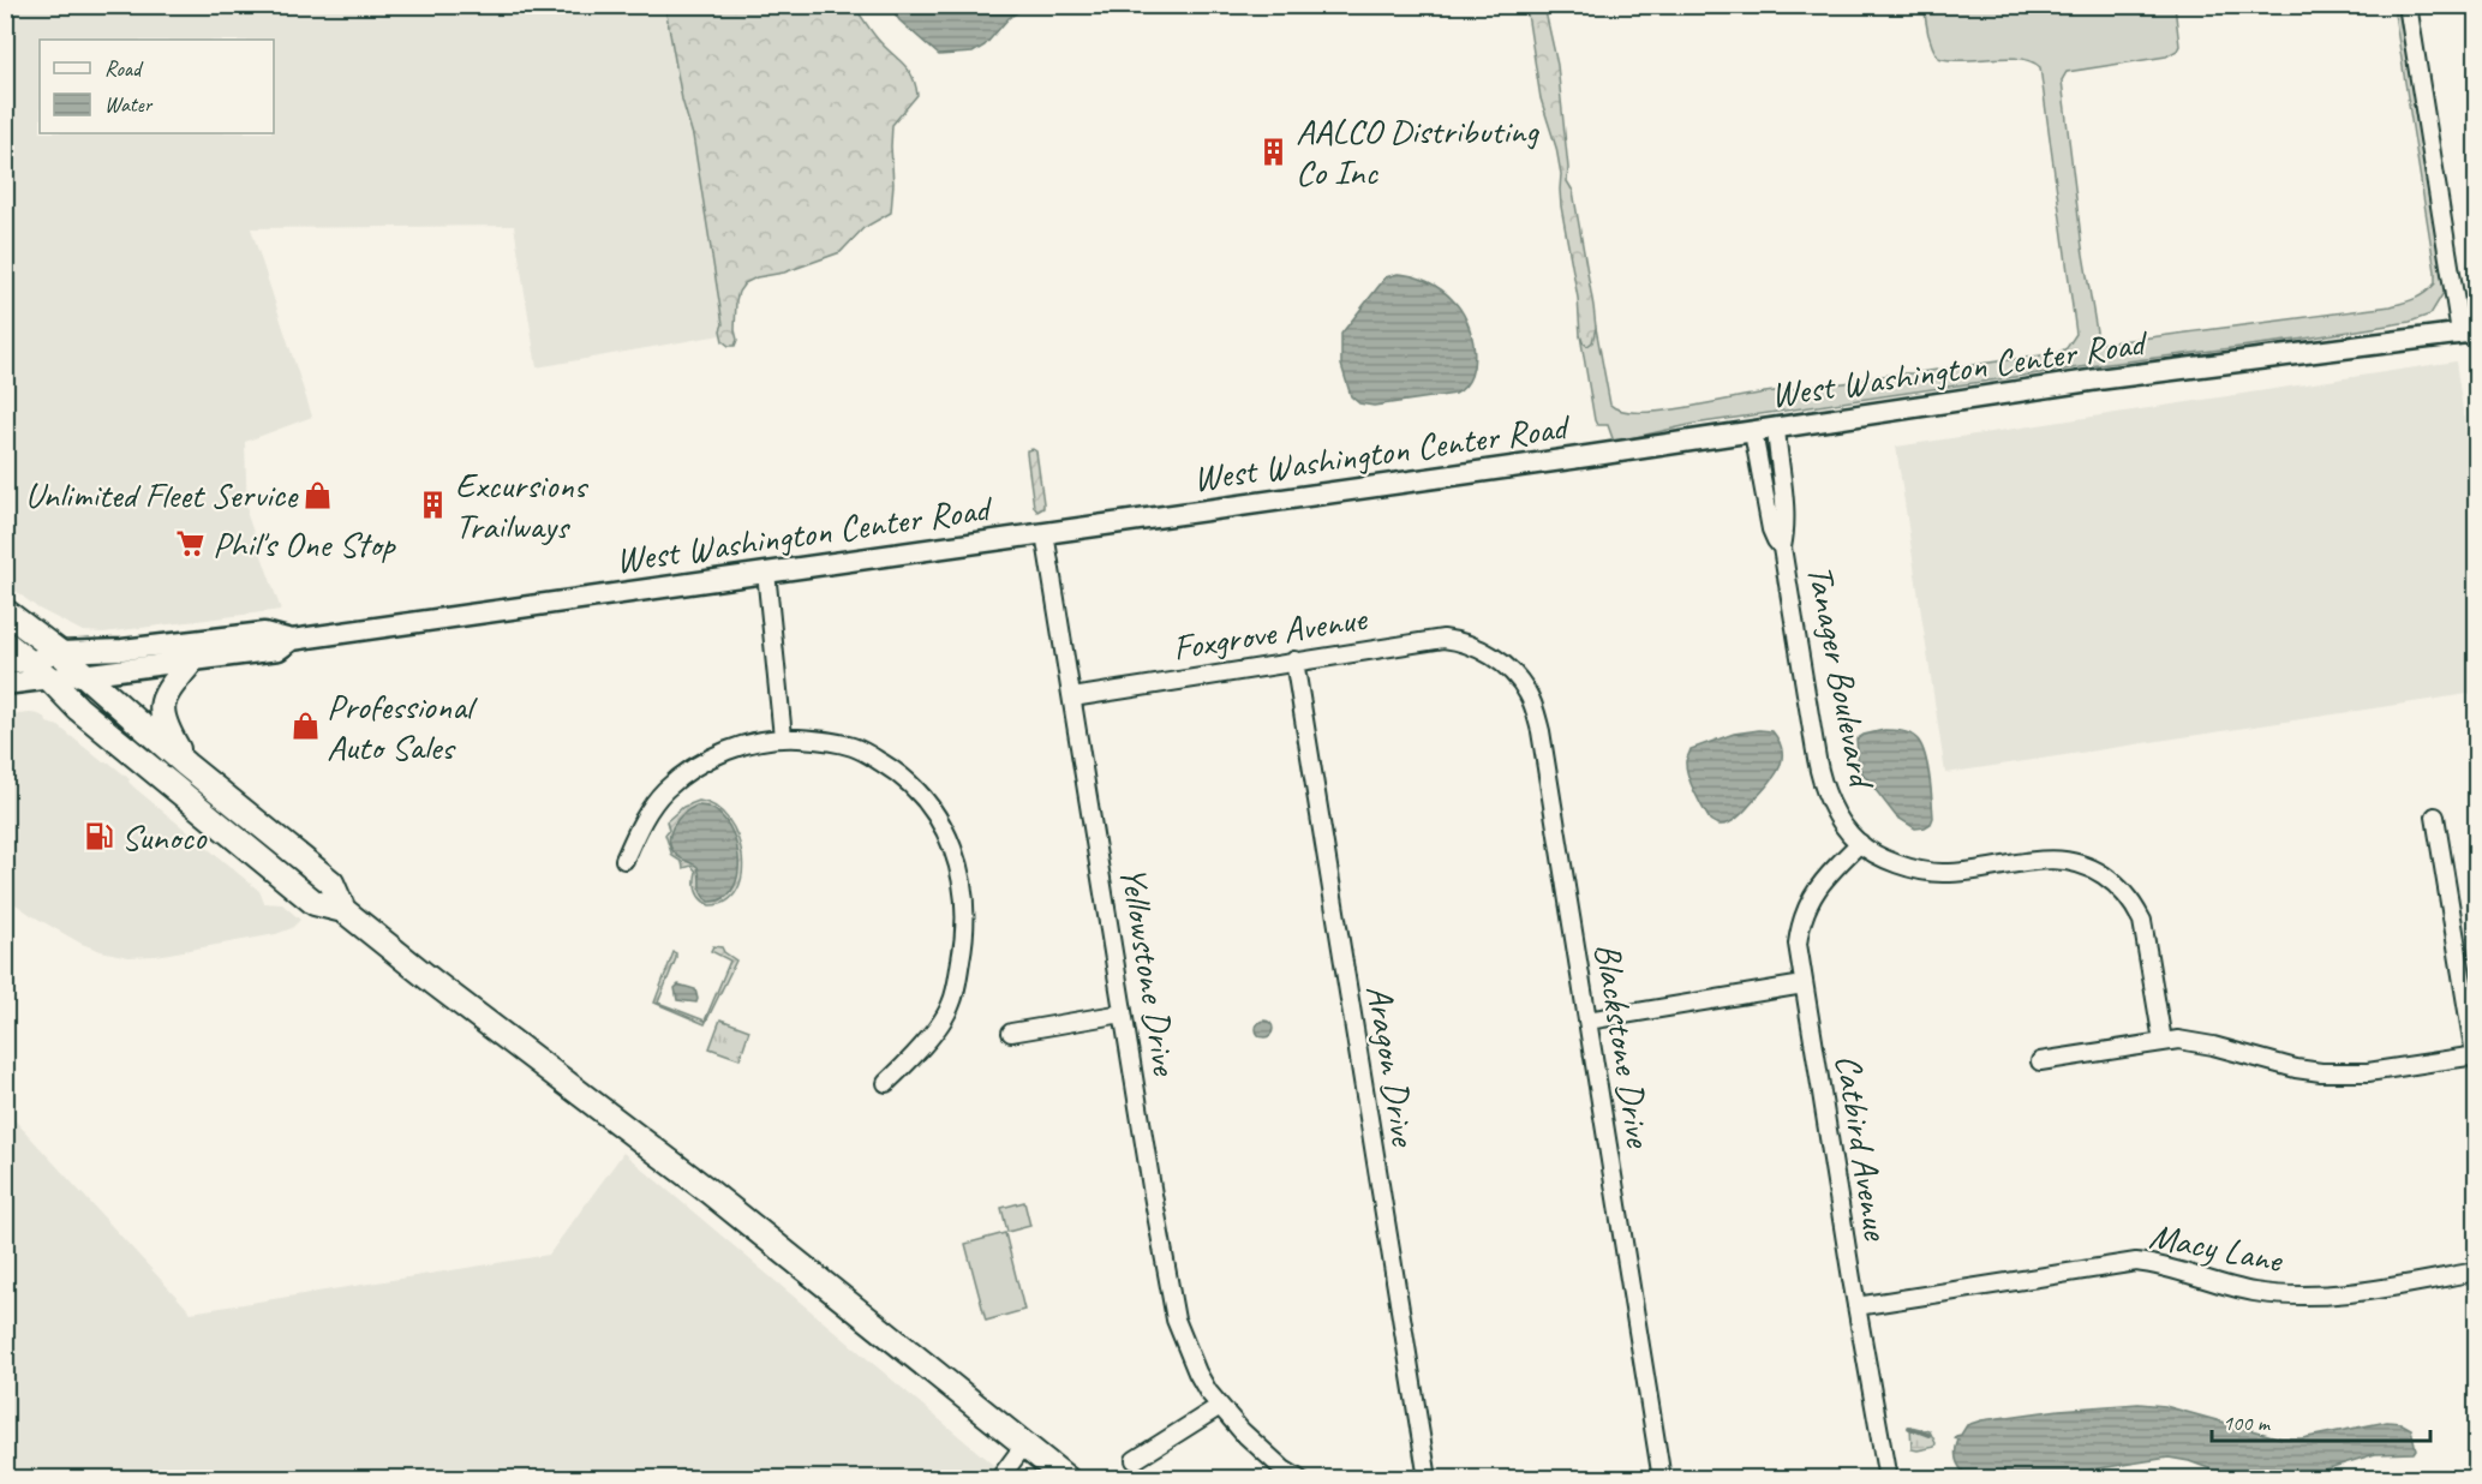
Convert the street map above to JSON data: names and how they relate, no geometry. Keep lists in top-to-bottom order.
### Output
{
  "streets": {
    "main road": ["West Washington Center Road"],
    "street": [
      "Foxgrove Avenue",
      "Tanager Boulevard",
      "Yellowstone Drive",
      "Blackstone Drive",
      "Aragon Drive",
      "Catbird Avenue",
      "Macy Lane"
    ]
  },
  "crossings": [
    ["West Washington Center Road", "Tanager Boulevard"],
    ["West Washington Center Road", "Yellowstone Drive"],
    ["Foxgrove Avenue", "Yellowstone Drive"],
    ["Foxgrove Avenue", "Blackstone Drive"],
    ["Foxgrove Avenue", "Aragon Drive"],
    ["Tanager Boulevard", "Catbird Avenue"],
    ["Catbird Avenue", "Macy Lane"]
  ],
  "places": {
    "building": ["AALCO Distributing Co Inc", "Excursions Trailways"],
    "shop": ["Unlimited Fleet Service", "Professional Auto Sales"],
    "supermarket": ["Phil's One Stop"],
    "fuel station": ["Sunoco"]
  },
  "legend": ["Road", "Water"],
  "scale_bar": "100 m"
}
